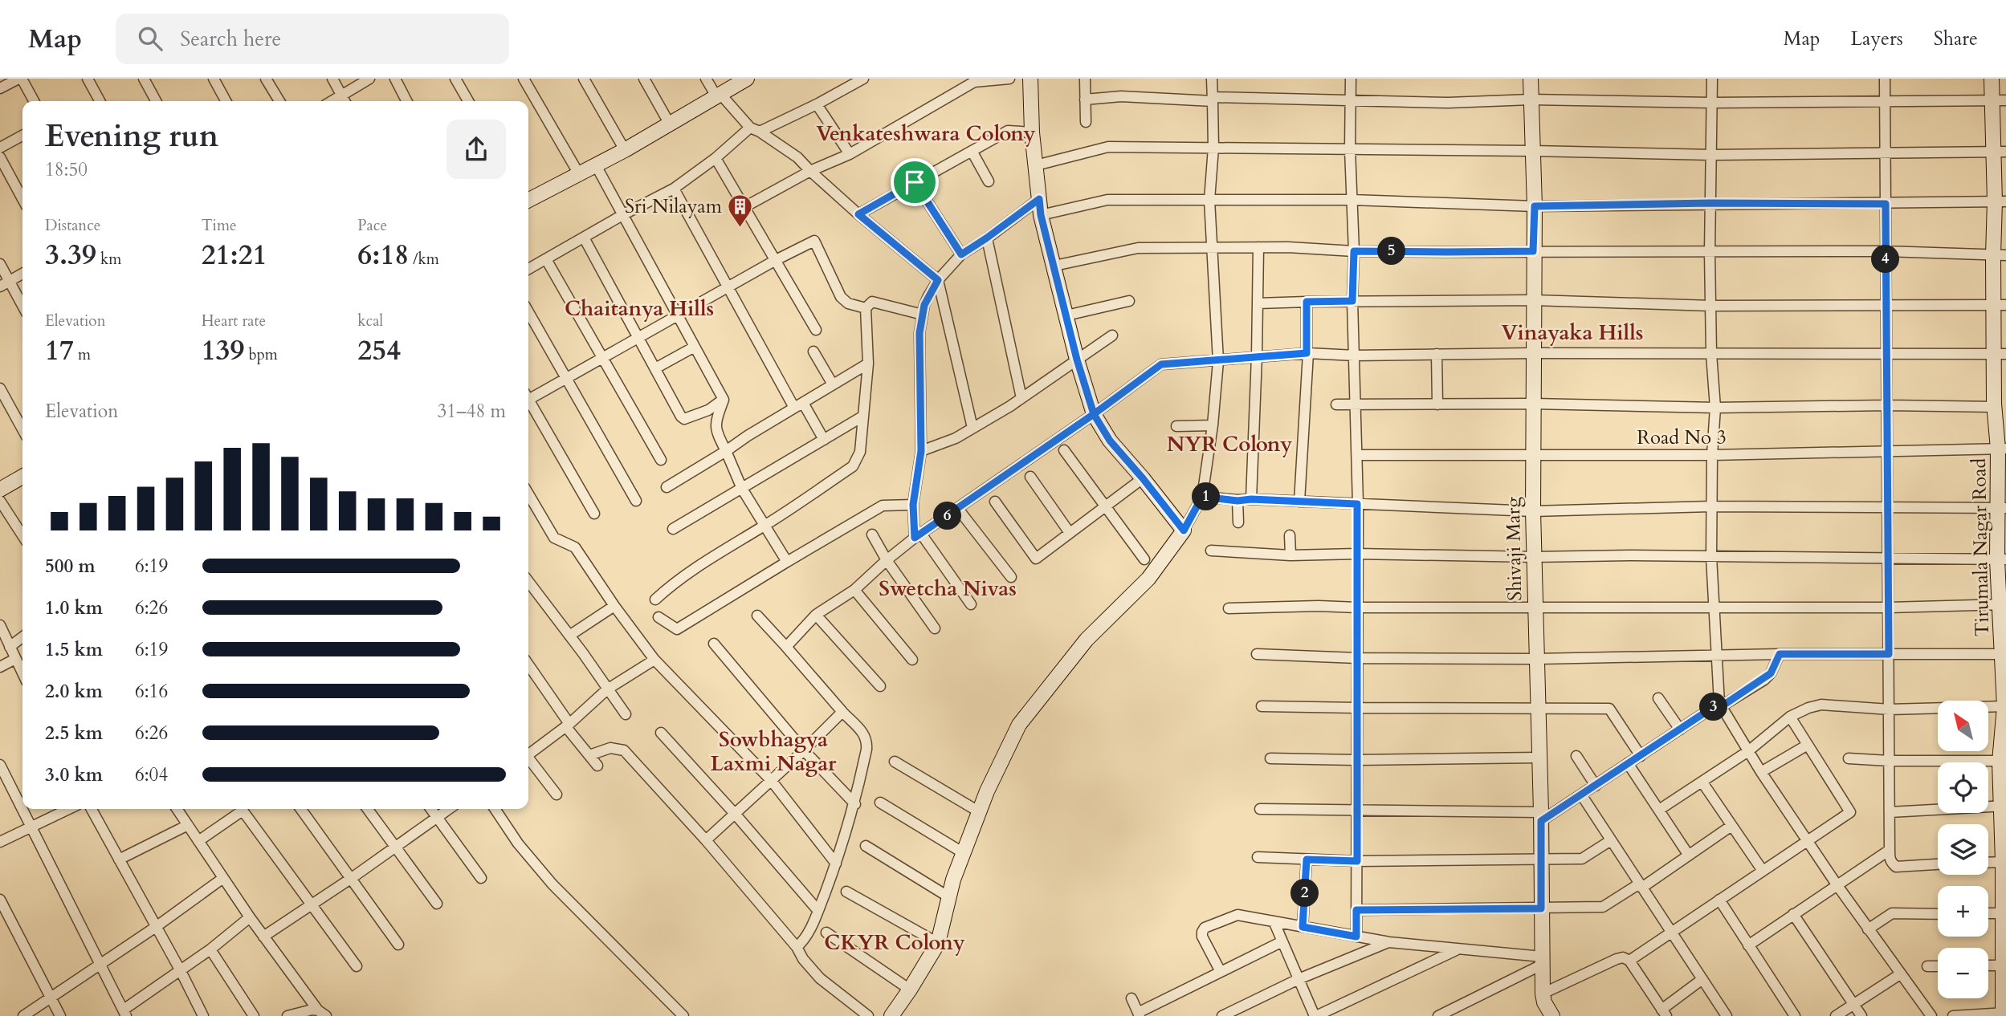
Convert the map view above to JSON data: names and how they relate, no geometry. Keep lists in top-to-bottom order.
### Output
{
  "streets": {
    "street": ["Road No 3", "Tirumala Nagar Road", "Shivaji Marg"]
  },
  "crossings": [
    ["Road No 3", "Tirumala Nagar Road"],
    ["Road No 3", "Shivaji Marg"]
  ],
  "districts": [
    "Venkateshwara Colony",
    "Chaitanya Hills",
    "Vinayaka Hills",
    "NYR Colony",
    "Swetcha Nivas",
    "Sowbhagya Laxmi Nagar",
    "CKYR Colony"
  ],
  "places": {
    "building": ["Sri Nilayam"]
  },
  "north": "top left",
  "page": {
    "header": "Map",
    "search": "Search here",
    "nav": ["Map", "Layers", "Share"],
    "heading": ["Evening run", "18:50"],
    "stats": [
      ["Distance", "3.39 km"],
      ["Time", "21:21"],
      ["Pace", "6:18 /km"],
      ["Elevation", "17 m"],
      ["Heart rate", "139 bpm"],
      ["kcal", "254"]
    ],
    "pins": [
      "5",
      "4",
      "1",
      "6",
      "3",
      "2"
    ],
    "chart": ["Elevation", "31–48 m"],
    "list": [
      {
        "name": "500 m",
        "note": "6:19"
      },
      {
        "name": "1.0 km",
        "note": "6:26"
      },
      {
        "name": "1.5 km",
        "note": "6:19"
      },
      {
        "name": "2.0 km",
        "note": "6:16"
      },
      {
        "name": "2.5 km",
        "note": "6:26"
      },
      {
        "name": "3.0 km",
        "note": "6:04"
      }
    ],
    "map_buttons": ["+", "−"]
  }
}
